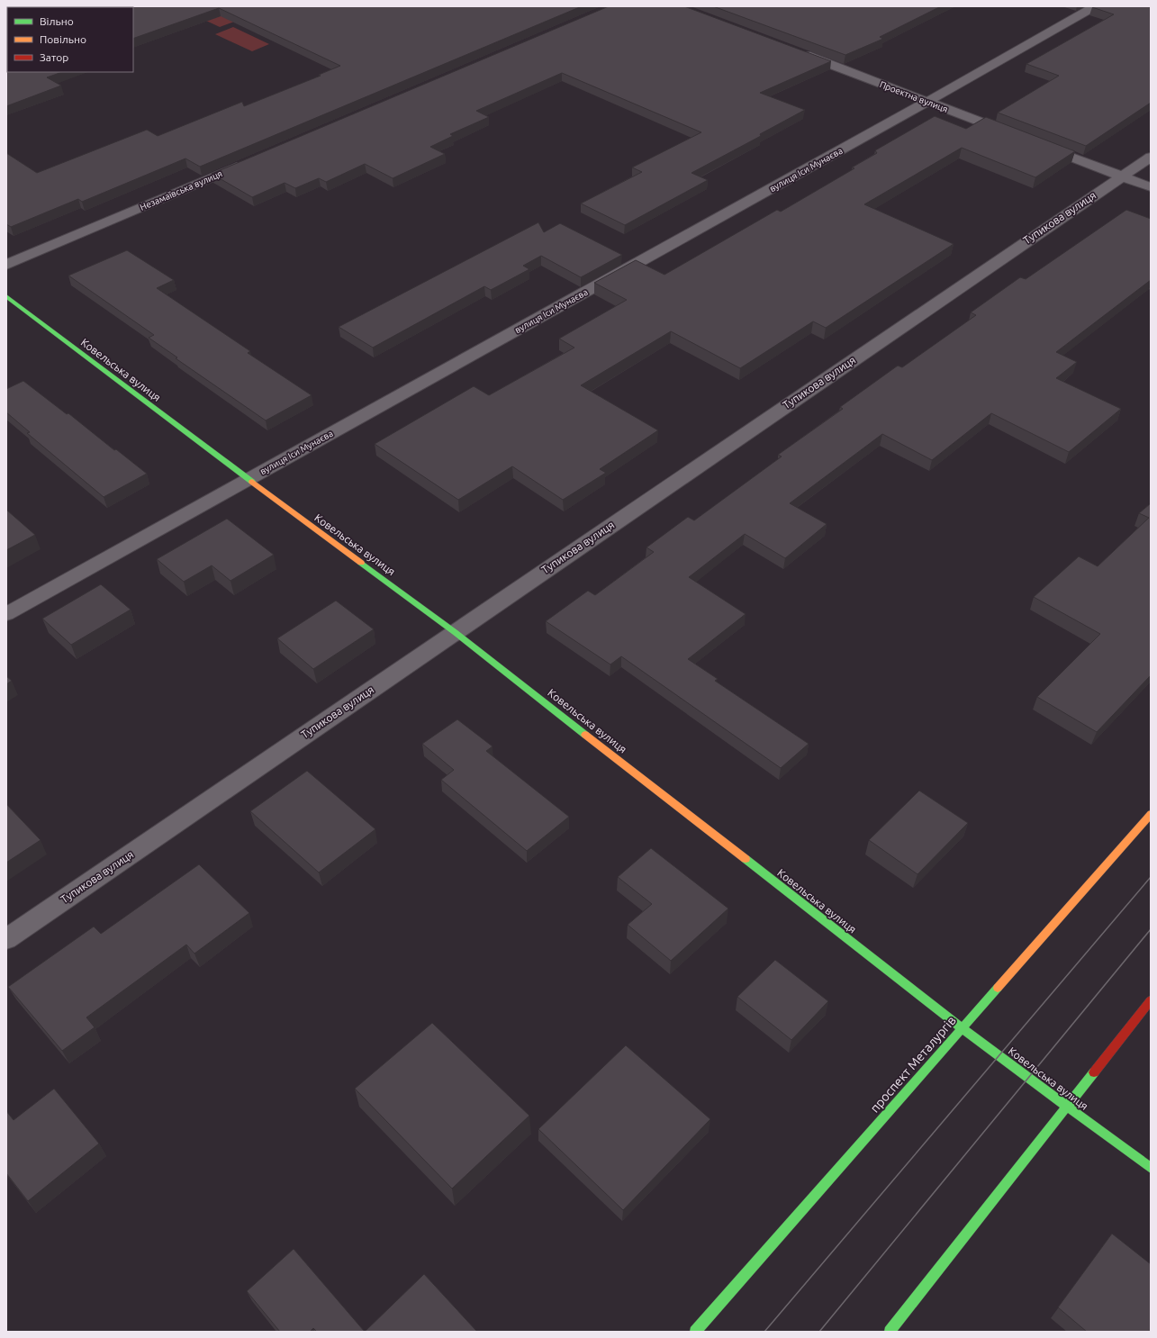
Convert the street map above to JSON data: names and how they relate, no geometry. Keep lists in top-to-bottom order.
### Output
{
  "streets": {
    "street": [
      "Проектна вулиця",
      "вулиця Іси Мунаєва",
      "Незамаївська вулиця",
      "Тупикова вулиця",
      "Ковельська вулиця",
      "проспект Металургів"
    ]
  },
  "crossings": [
    ["Проектна вулиця", "вулиця Іси Мунаєва"],
    ["вулиця Іси Мунаєва", "Ковельська вулиця"],
    ["Тупикова вулиця", "Ковельська вулиця"],
    ["Ковельська вулиця", "проспект Металургів"]
  ],
  "legend": ["Вільно", "Повільно", "Затор"]
}
